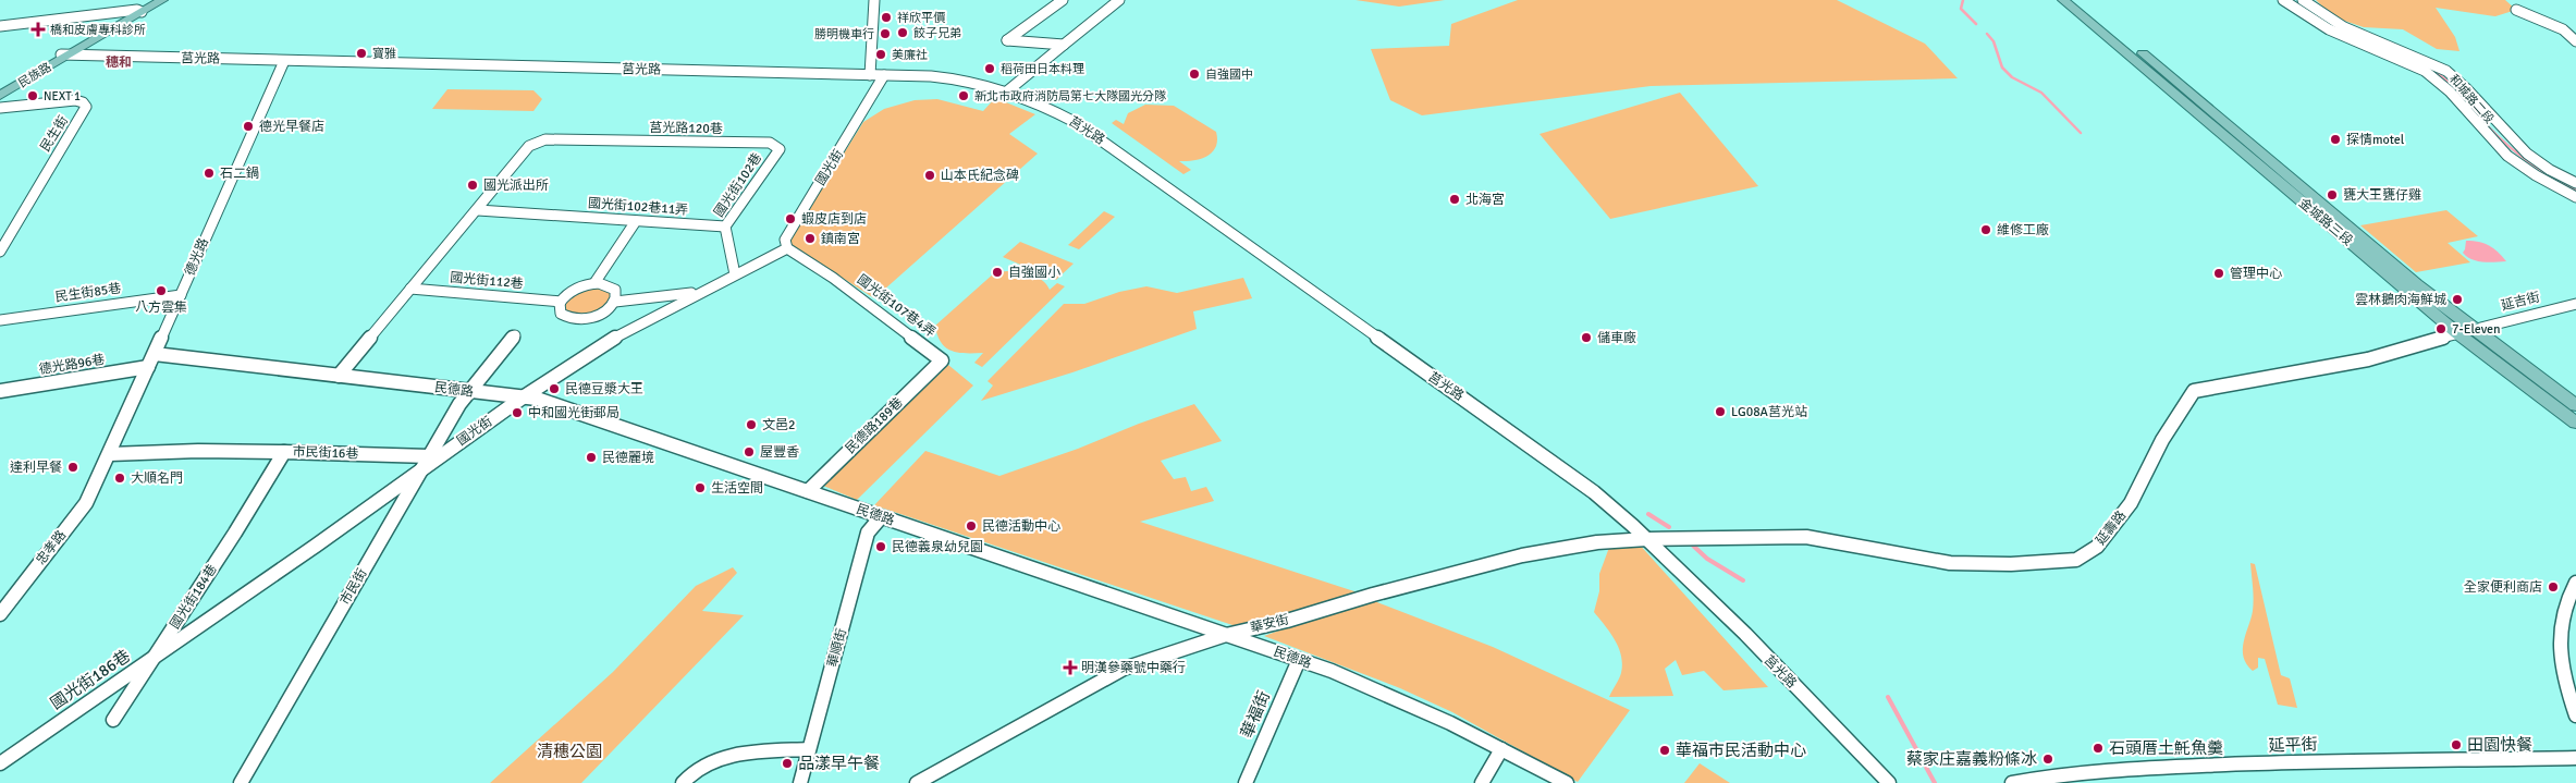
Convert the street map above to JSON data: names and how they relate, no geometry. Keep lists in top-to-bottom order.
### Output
{
  "streets": {
    "main road": ["民族路", "金城路三段"],
    "street": [
      "莒光路",
      "和城路二段",
      "莒光路120巷",
      "民生街",
      "國光街",
      "國光街102巷",
      "國光街102巷11弄",
      "德光路",
      "國光街112巷",
      "民生街85巷",
      "延吉街",
      "國光街107巷4弄",
      "德光路96巷",
      "民德路",
      "民德路189巷",
      "市民街16巷",
      "延壽路",
      "忠孝路",
      "市民街",
      "國光街184巷",
      "華安街",
      "華順街",
      "國光街186巷",
      "華福街",
      "延平街"
    ]
  },
  "crossings": [
    ["莒光路", "民族路"],
    ["莒光路", "國光街"],
    ["莒光路", "德光路"],
    ["莒光路", "延壽路"],
    ["莒光路", "華安街"],
    ["莒光路120巷", "國光街102巷"],
    ["莒光路120巷", "國光街102巷11弄"],
    ["莒光路120巷", "國光街112巷"],
    ["莒光路120巷", "民德路"],
    ["國光街", "國光街102巷"],
    ["國光街", "國光街107巷4弄"],
    ["國光街", "民德路"],
    ["國光街", "市民街"],
    ["國光街", "國光街184巷"],
    ["國光街", "國光街186巷"],
    ["國光街102巷", "國光街102巷11弄"],
    ["金城路三段", "延吉街"],
    ["金城路三段", "延壽路"],
    ["德光路", "民生街85巷"],
    ["德光路", "德光路96巷"],
    ["德光路", "民德路"],
    ["德光路", "忠孝路"],
    ["延吉街", "延壽路"],
    ["國光街107巷4弄", "民德路189巷"],
    ["民德路", "民德路189巷"],
    ["民德路", "市民街"],
    ["民德路", "華安街"],
    ["民德路", "華順街"],
    ["民德路", "華福街"],
    ["市民街16巷", "市民街"],
    ["市民街16巷", "國光街184巷"],
    ["延壽路", "華安街"],
    ["國光街184巷", "國光街186巷"]
  ],
  "districts": ["穗和"],
  "parks": ["清穗公園"],
  "places": {
    "other": [
      "祥欣平價",
      "餃子兄弟",
      "勝明機車行",
      "寶雅",
      "美廉社",
      "稻荷田日本料理",
      "自強國中",
      "NEXT 1",
      "新北市政府消防局第七大隊國光分隊",
      "德光早餐店",
      "探情motel",
      "石二鍋",
      "山本氏紀念碑",
      "國光派出所",
      "甕大王甕仔雞",
      "北海宮",
      "蝦皮店到店",
      "維修工廠",
      "鎮南宮",
      "自強國小",
      "管理中心",
      "八方雲集",
      "雲林鵝肉海鮮城",
      "7-Eleven",
      "儲車廠",
      "民德豆漿大王",
      "LG08A莒光站",
      "中和國光街郵局",
      "文邑2",
      "屋豐香",
      "民德麗境",
      "達利早餐",
      "大順名門",
      "生活空間",
      "民德活動中心",
      "民德義泉幼兒園",
      "全家便利商店",
      "田園快餐",
      "石頭厝土魠魚羹",
      "華福市民活動中心",
      "蔡家庄嘉義粉條冰",
      "品漾早午餐"
    ],
    "health": ["橋和皮膚專科診所", "明漢參藥號中藥行"]
  }
}
